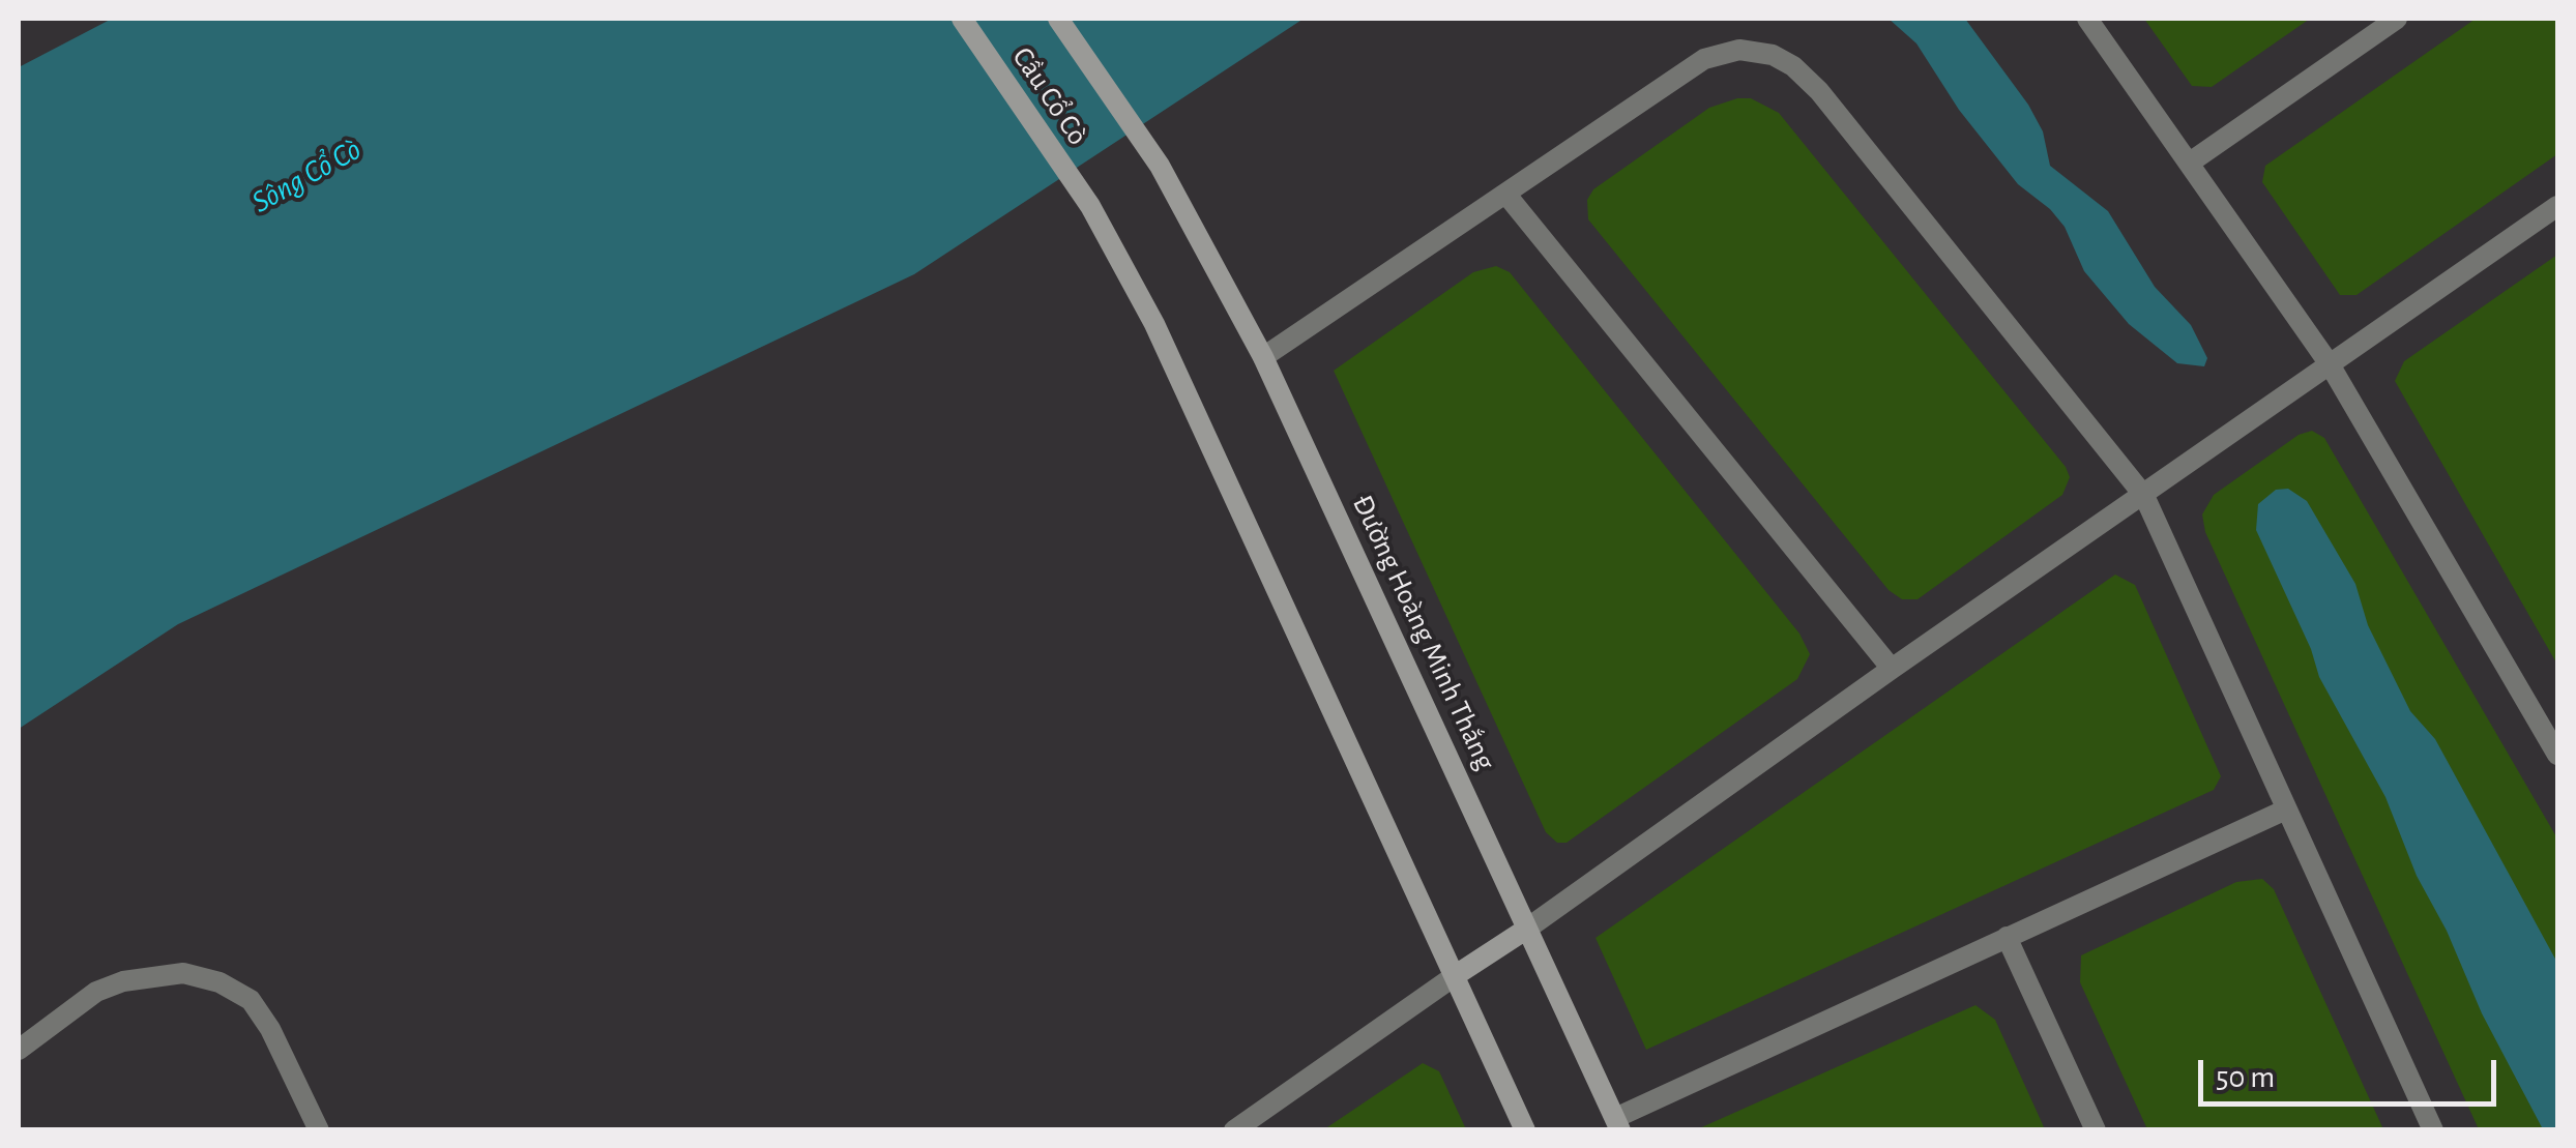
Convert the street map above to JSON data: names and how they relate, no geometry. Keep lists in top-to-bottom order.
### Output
{
  "streets": {
    "main road": ["Cầu Cổ Cò", "Đường Hoàng Minh Thắng"]
  },
  "crossings": [
    ["Cầu Cổ Cò", "Đường Hoàng Minh Thắng"]
  ],
  "water": ["Sông Cổ Cò"],
  "scale_bar": "50 m"
}
